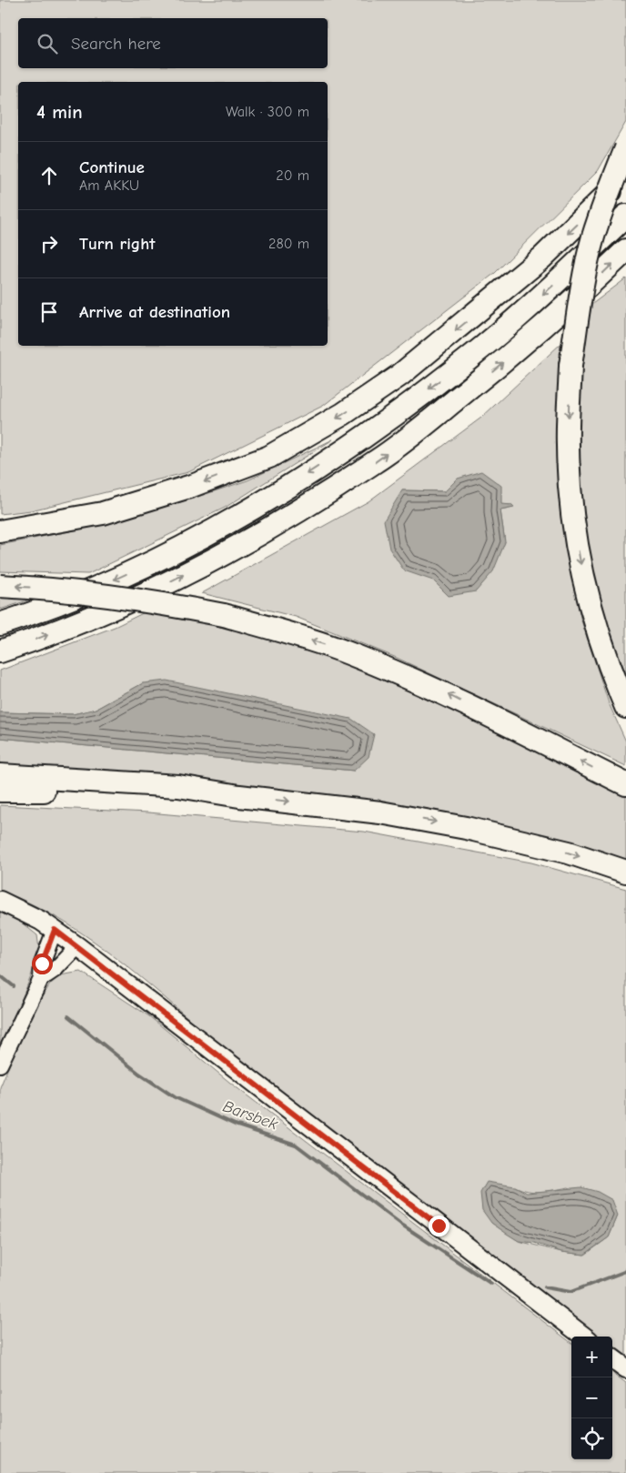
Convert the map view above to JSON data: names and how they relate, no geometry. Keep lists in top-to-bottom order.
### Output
{
  "water": ["Barsbek"],
  "page": {
    "search": "Search here",
    "heading": ["4 min", "Walk · 300 m"],
    "list": [
      ["Continue", "Am AKKU", "20 m"],
      ["Turn right", "280 m"],
      "Arrive at destination"
    ],
    "map_buttons": ["+", "−"]
  }
}
